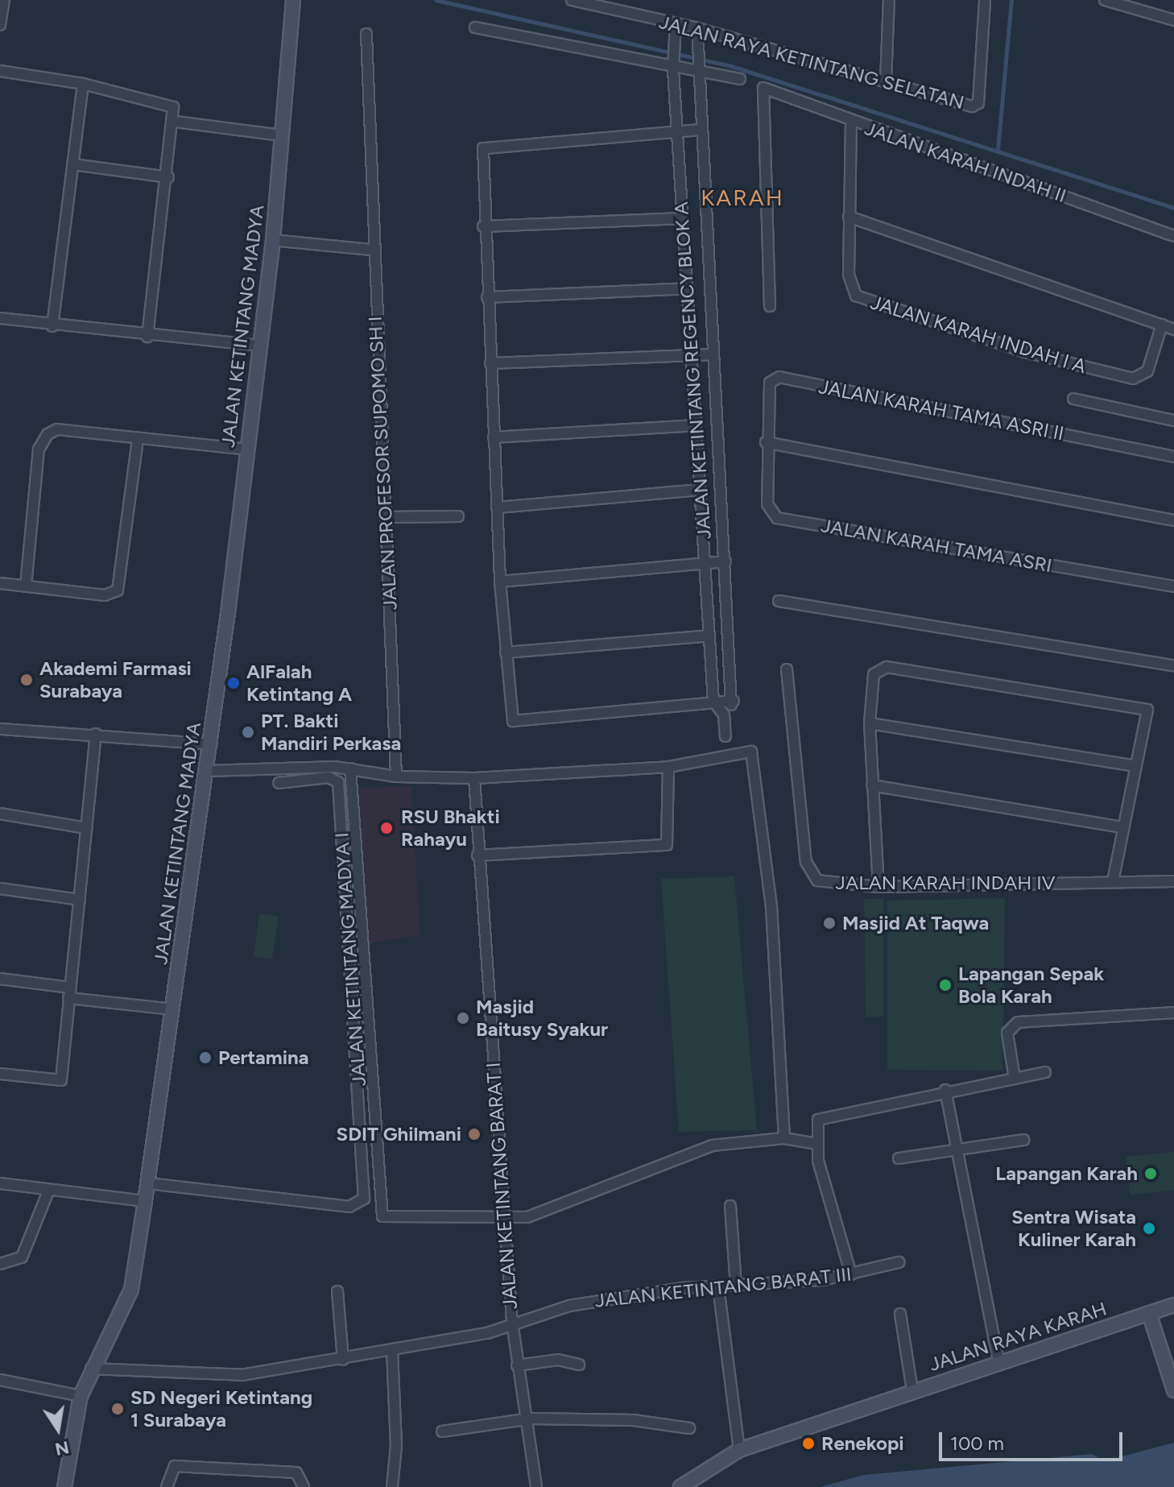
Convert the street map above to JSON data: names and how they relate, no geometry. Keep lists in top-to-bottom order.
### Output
{
  "streets": {
    "street": [
      "JALAN RAYA KETINTANG SELATAN",
      "JALAN KARAH INDAH II",
      "JALAN KETINTANG MADYA",
      "JALAN KARAH INDAH I A",
      "JALAN KETINTANG REGENCY BLOK A",
      "JALAN KARAH TAMA ASRI II",
      "JALAN PROFESOR SUPOMO SH I",
      "JALAN KARAH TAMA ASRI",
      "JALAN KARAH INDAH IV",
      "JALAN KETINTANG MADYA I",
      "JALAN KETINTANG BARAT I",
      "JALAN KETINTANG BARAT III",
      "JALAN RAYA KARAH"
    ]
  },
  "crossings": [
    ["JALAN RAYA KETINTANG SELATAN", "JALAN KETINTANG REGENCY BLOK A"],
    ["JALAN KARAH INDAH II", "JALAN KARAH INDAH I A"],
    ["JALAN KETINTANG MADYA", "JALAN KETINTANG MADYA I"],
    ["JALAN KETINTANG MADYA", "JALAN KETINTANG BARAT III"],
    ["JALAN KARAH TAMA ASRI II", "JALAN KARAH TAMA ASRI"],
    ["JALAN KETINTANG MADYA I", "JALAN KETINTANG BARAT I"],
    ["JALAN KETINTANG BARAT I", "JALAN KETINTANG BARAT III"]
  ],
  "districts": ["KARAH"],
  "places": [
    "Akademi Farmasi Surabaya",
    "AlFalah Ketintang A",
    "PT. Bakti Mandiri Perkasa",
    "RSU Bhakti Rahayu",
    "Masjid At Taqwa",
    "Lapangan Sepak Bola Karah",
    "Masjid Baitusy Syakur",
    "Pertamina",
    "SDIT Ghilmani",
    "Lapangan Karah",
    "Sentra Wisata Kuliner Karah",
    "SD Negeri Ketintang 1 Surabaya",
    "Renekopi"
  ],
  "scale_bar": "100 m",
  "north": "bottom"
}
